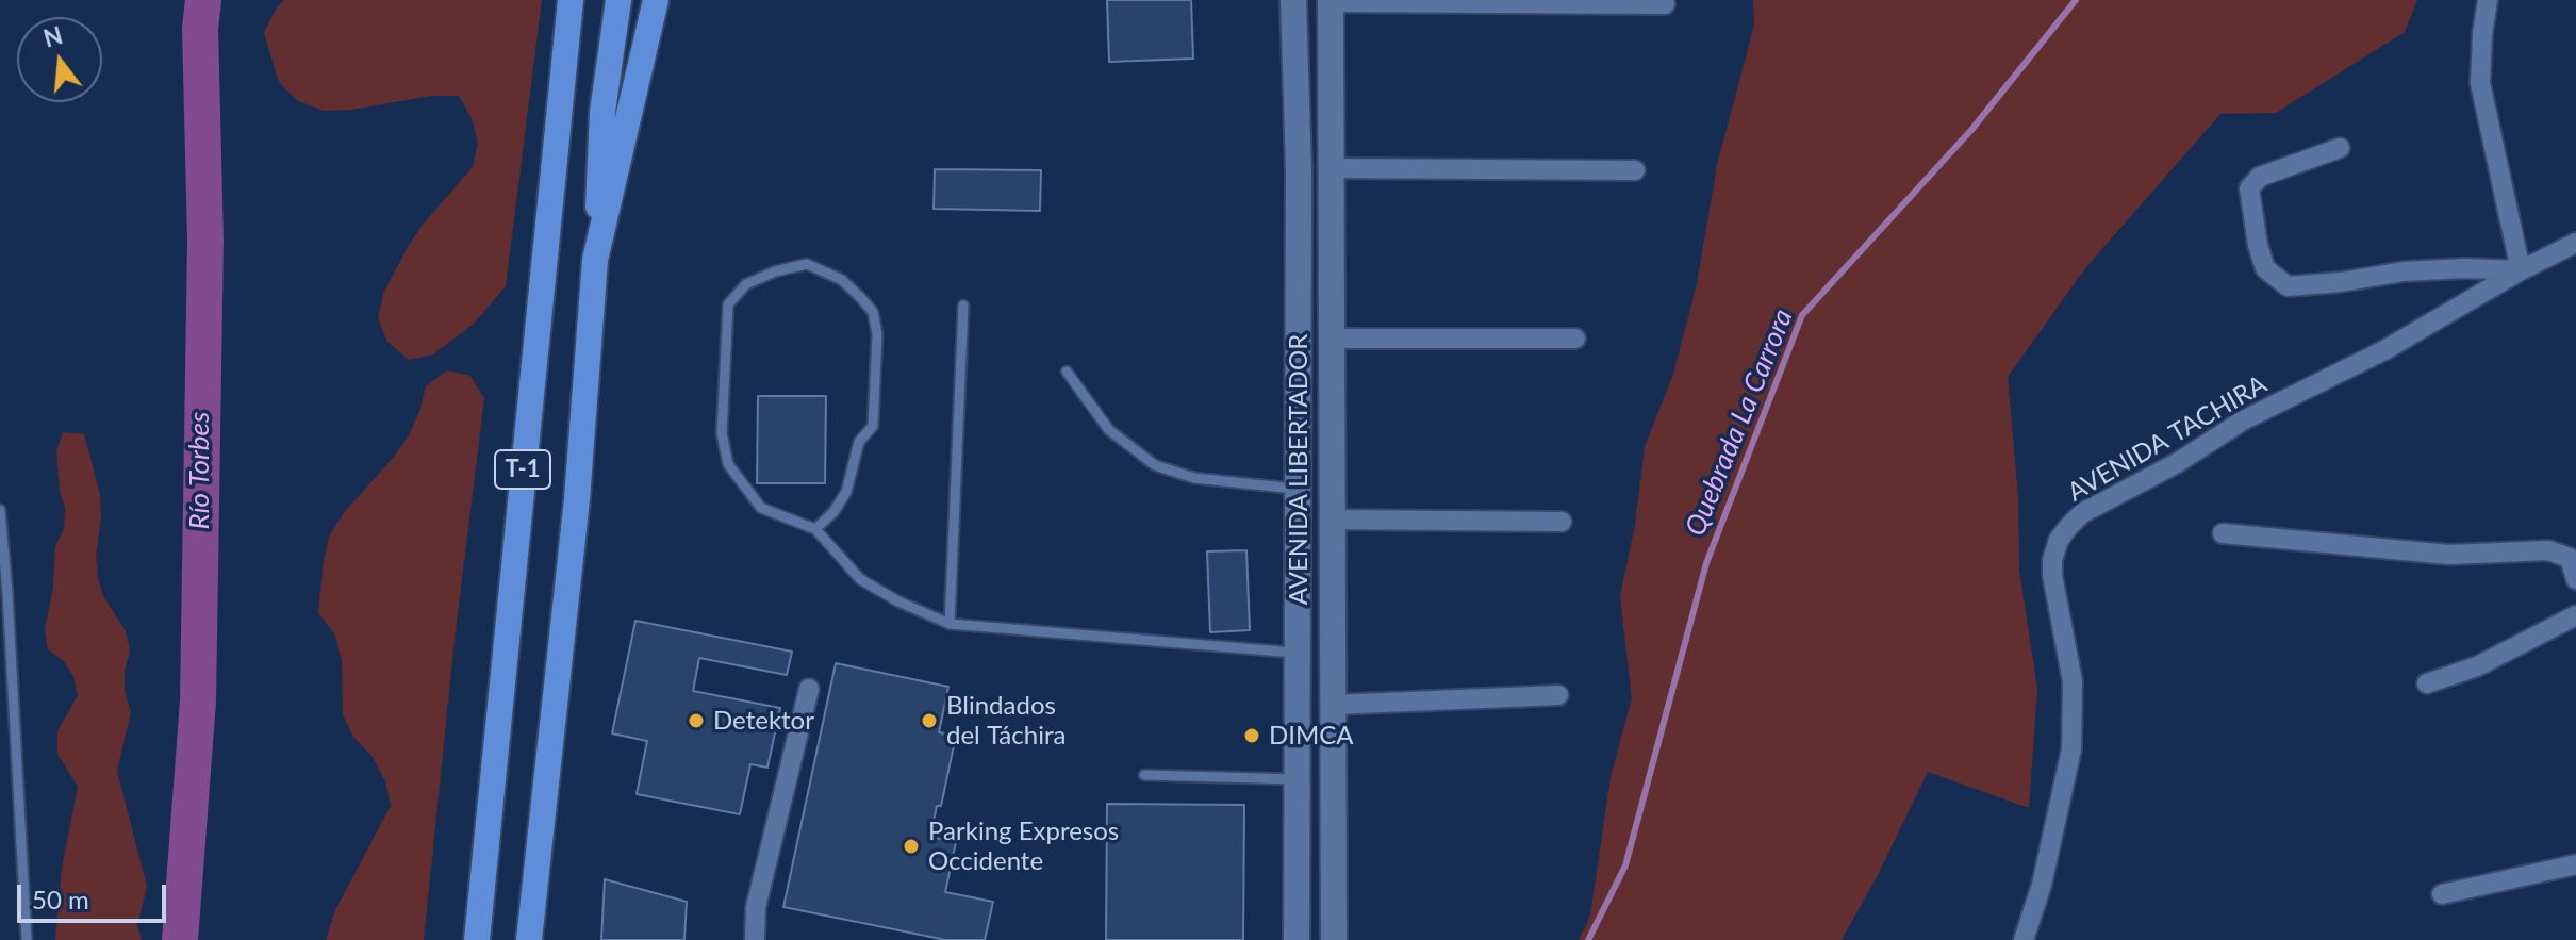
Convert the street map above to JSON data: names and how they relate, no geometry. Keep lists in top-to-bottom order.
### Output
{
  "streets": {
    "highway": ["T-1"],
    "main road": ["AVENIDA LIBERTADOR"],
    "street": ["AVENIDA TACHIRA"]
  },
  "water": ["Quebrada La Carrora", "Río Torbes"],
  "places": [
    "Detektor",
    "Blindados del Táchira",
    "DIMCA",
    "Parking Expresos Occidente"
  ],
  "scale_bar": "50 m",
  "north": "top"
}
